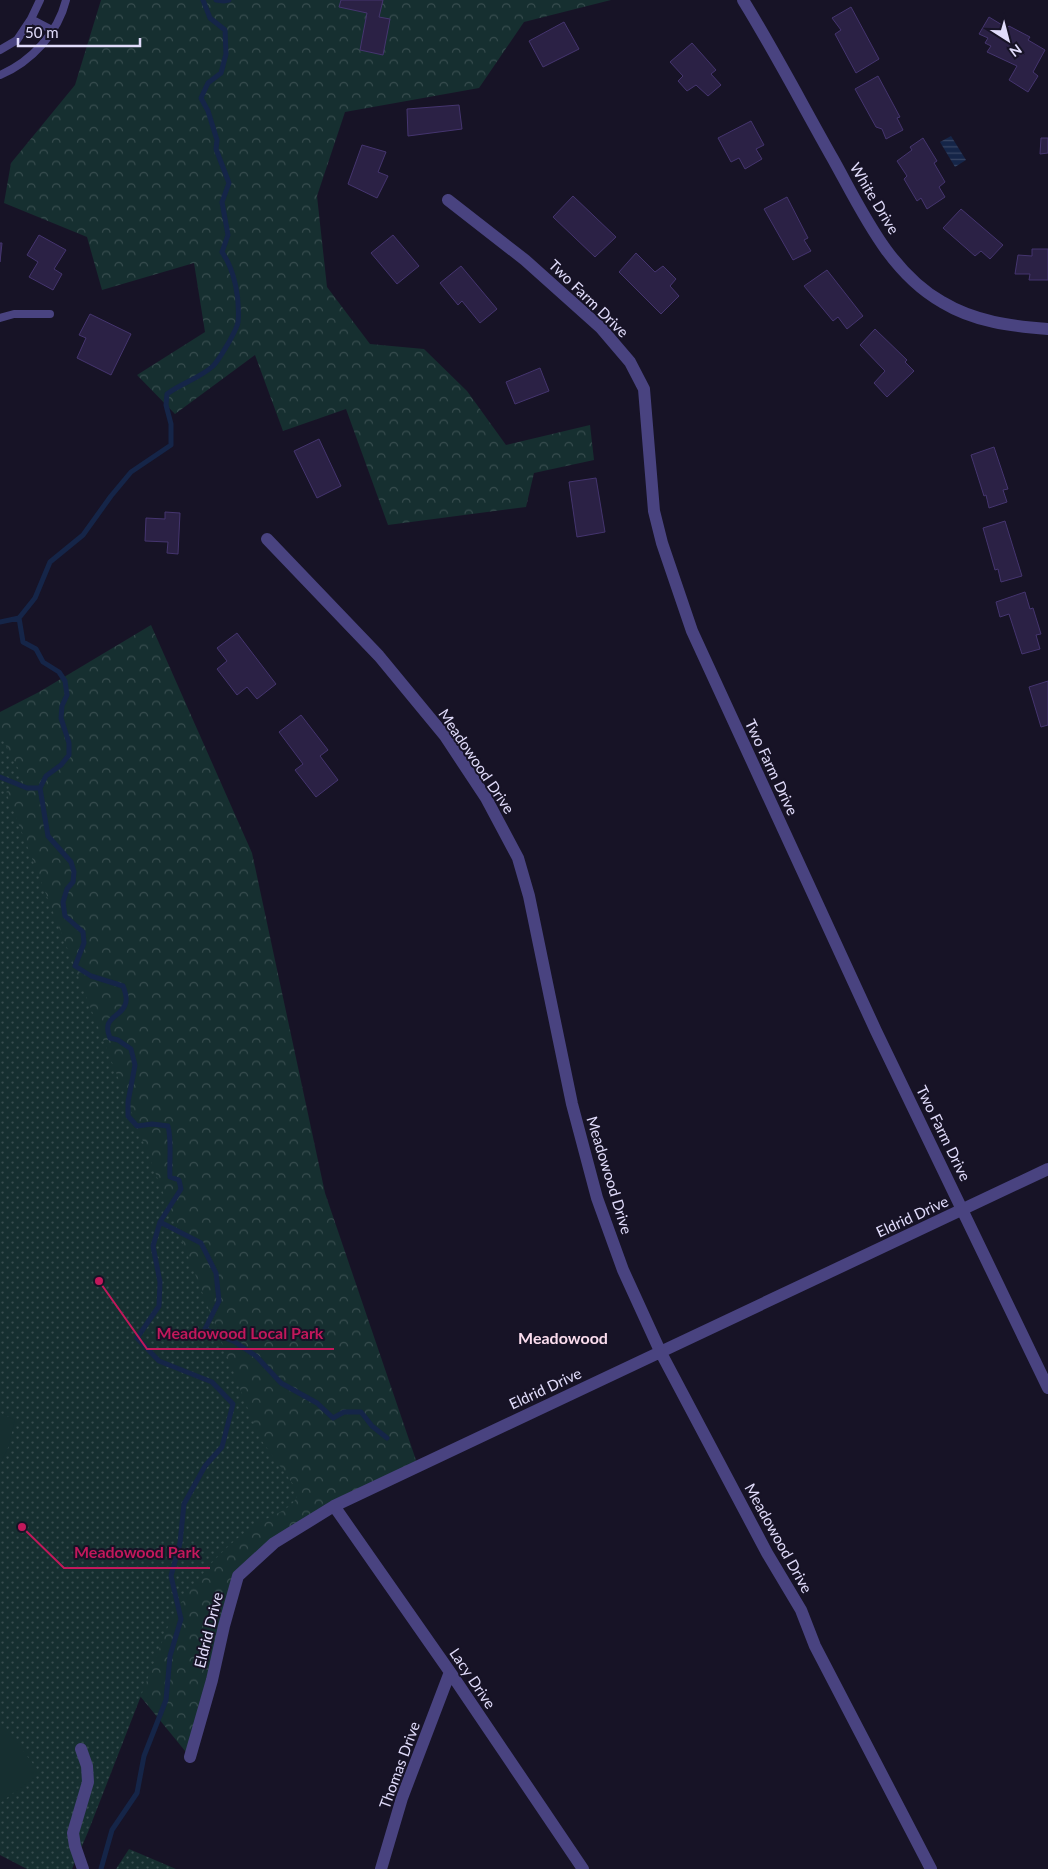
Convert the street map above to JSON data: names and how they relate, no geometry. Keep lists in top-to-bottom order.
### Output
{
  "streets": {
    "street": [
      "White Drive",
      "Two Farm Drive",
      "Meadowood Drive",
      "Eldrid Drive",
      "Lacy Drive",
      "Thomas Drive"
    ]
  },
  "crossings": [
    ["Two Farm Drive", "Eldrid Drive"],
    ["Meadowood Drive", "Eldrid Drive"],
    ["Eldrid Drive", "Lacy Drive"],
    ["Lacy Drive", "Thomas Drive"]
  ],
  "districts": ["Meadowood"],
  "places": ["Meadowood Local Park", "Meadowood Park"],
  "scale_bar": "50 m",
  "north": "bottom right"
}
